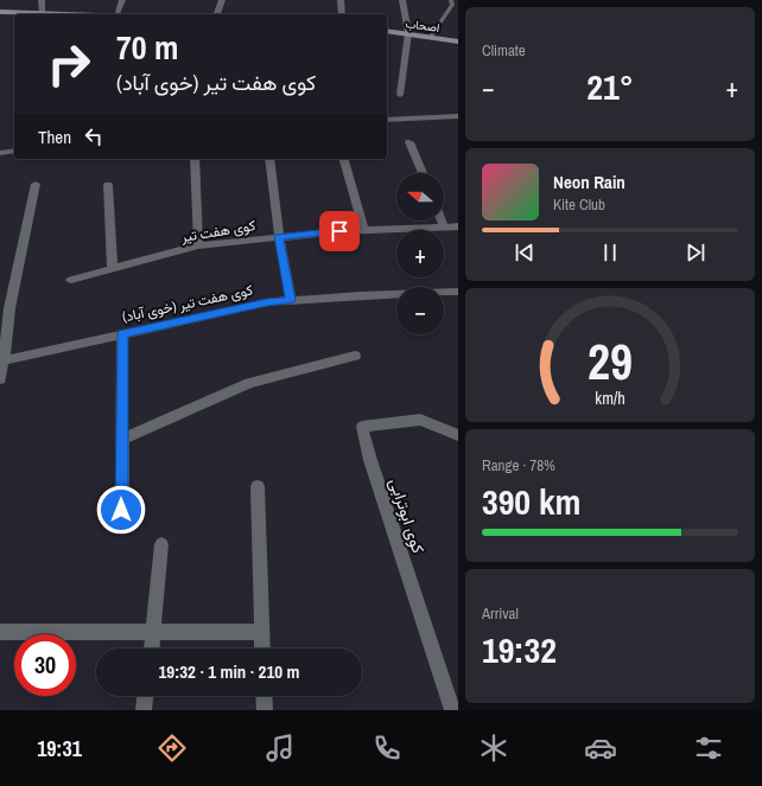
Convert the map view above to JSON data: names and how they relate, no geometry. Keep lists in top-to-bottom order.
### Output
{
  "streets": {
    "main road": ["اصحاب"],
    "street": ["کوی هفت تیر", "کوی هفت تیر (خوی آباد)", "کوی ابوترابی"]
  },
  "north": "left",
  "page": {
    "tile": [
      "Climate",
      ["Range · 78%", "390 km"],
      ["Arrival", "19:32"]
    ],
    "turn": ["70 m", "کوی هفت تیر (خوی آباد)"],
    "heat": ["−", "21°", "+"],
    "then": "Then",
    "song": ["Neon Rain", "Kite Club"],
    "map_buttons": ["+", "−"],
    "limit": "30",
    "trip": "19:32 · 1 min · 210 m",
    "tabs": "19:31",
    "gauge": ["29", "km/h"]
  }
}
